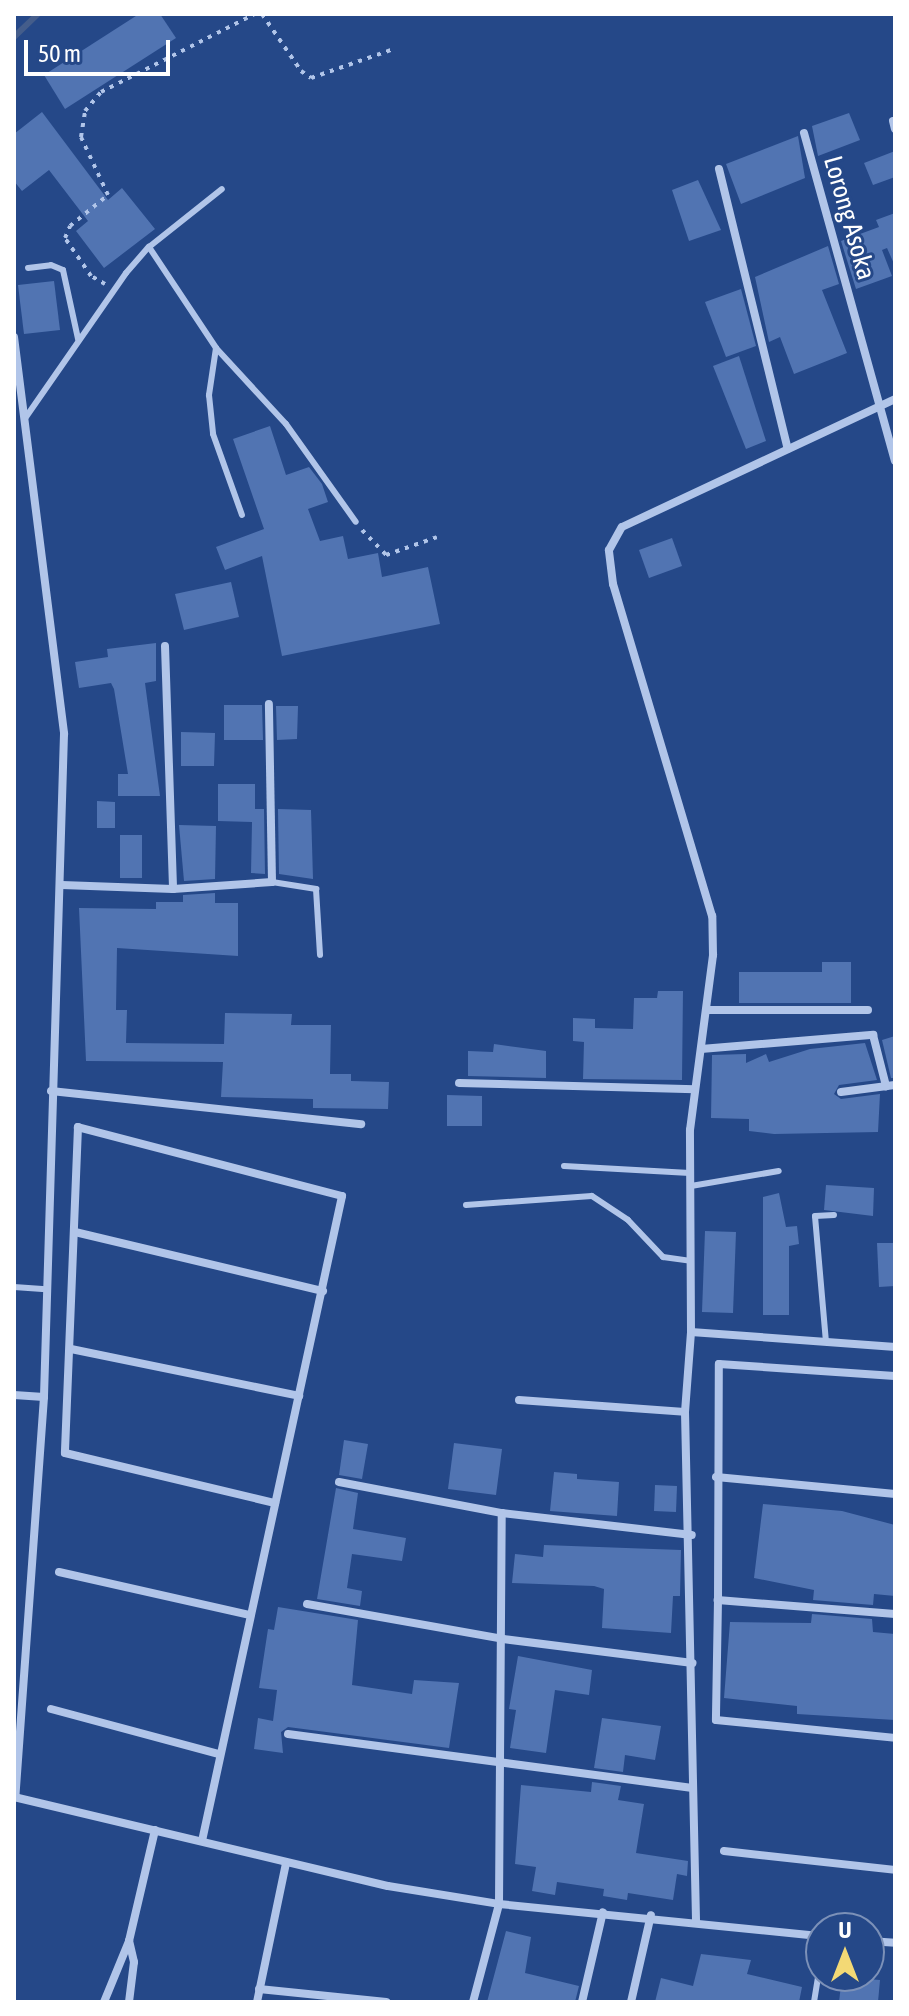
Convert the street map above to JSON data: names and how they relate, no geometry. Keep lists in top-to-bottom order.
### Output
{
  "streets": {
    "street": ["Lorong Asoka"]
  },
  "scale_bar": "50 m",
  "north": "top"
}
